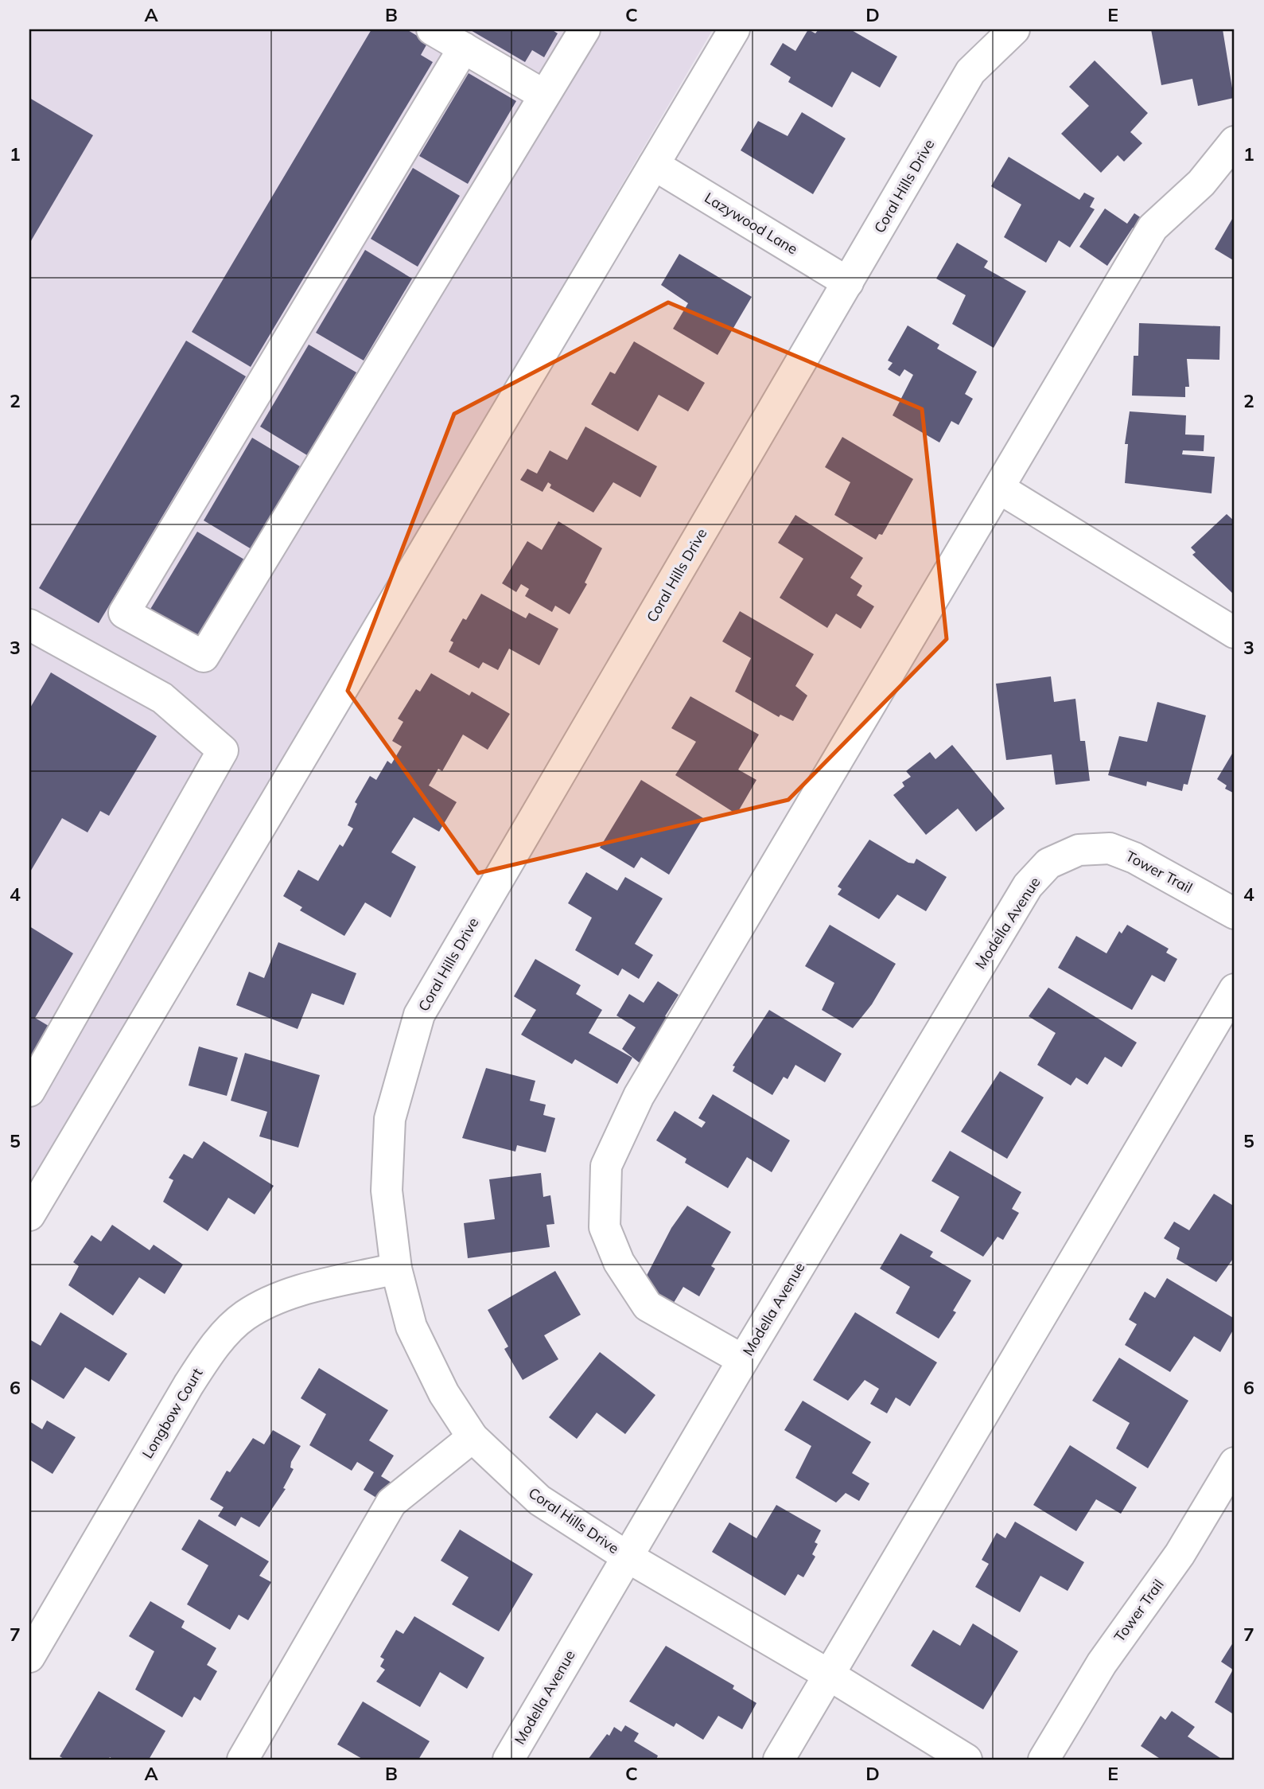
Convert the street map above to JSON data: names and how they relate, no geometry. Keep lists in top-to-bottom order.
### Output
{
  "streets": {
    "street": [
      "Coral Hills Drive",
      "Lazywood Lane",
      "Tower Trail",
      "Modella Avenue",
      "Longbow Court"
    ]
  },
  "crossings": [
    ["Coral Hills Drive", "Lazywood Lane"],
    ["Coral Hills Drive", "Modella Avenue"],
    ["Coral Hills Drive", "Longbow Court"],
    ["Tower Trail", "Modella Avenue"]
  ],
  "grid": {
    "columns": [
      "A",
      "B",
      "C",
      "D",
      "E"
    ],
    "rows": [
      "1",
      "2",
      "3",
      "4",
      "5",
      "6",
      "7"
    ]
  }
}
